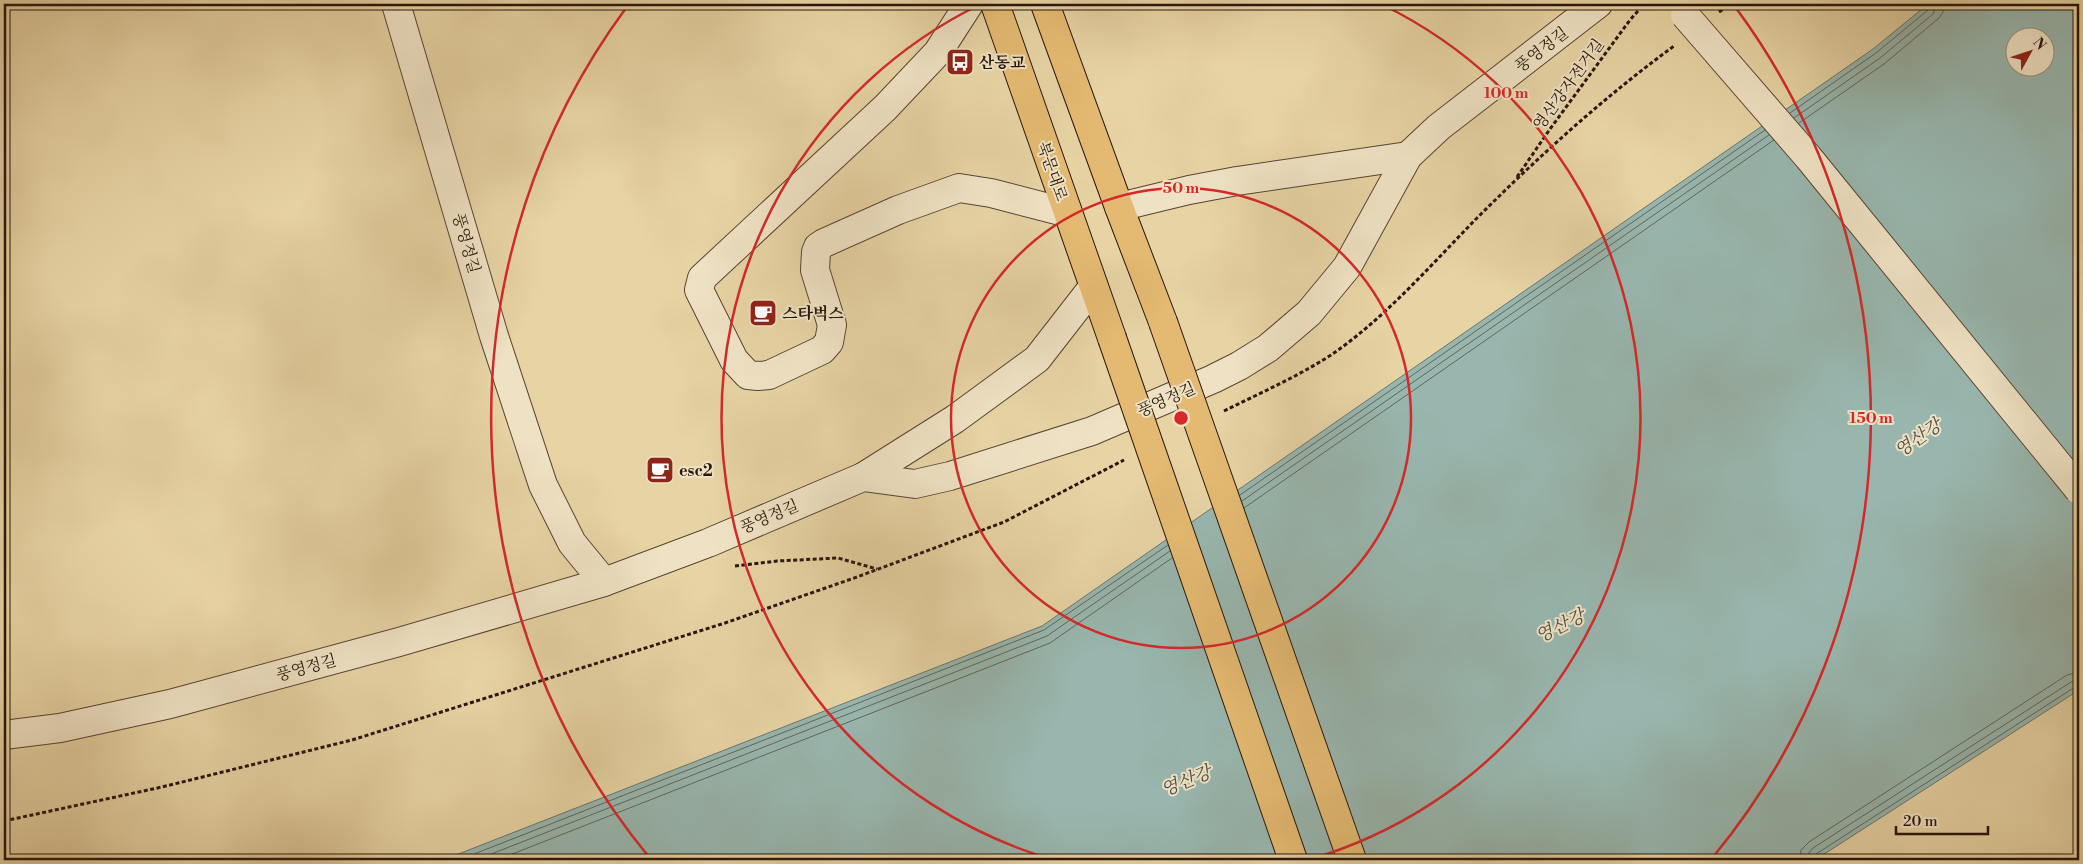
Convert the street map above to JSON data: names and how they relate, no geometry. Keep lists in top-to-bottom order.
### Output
{
  "streets": {
    "main road": ["북문대로"],
    "street": ["풍영정길"],
    "path": ["영산강자전거길"]
  },
  "water": ["영산강"],
  "places": {
    "bus stop": ["산동교"],
    "cafe": ["스타벅스", "esc2"]
  },
  "scale_bar": "20 m",
  "north": "top right",
  "rings": ["100 m", "50 m", "150 m"]
}
